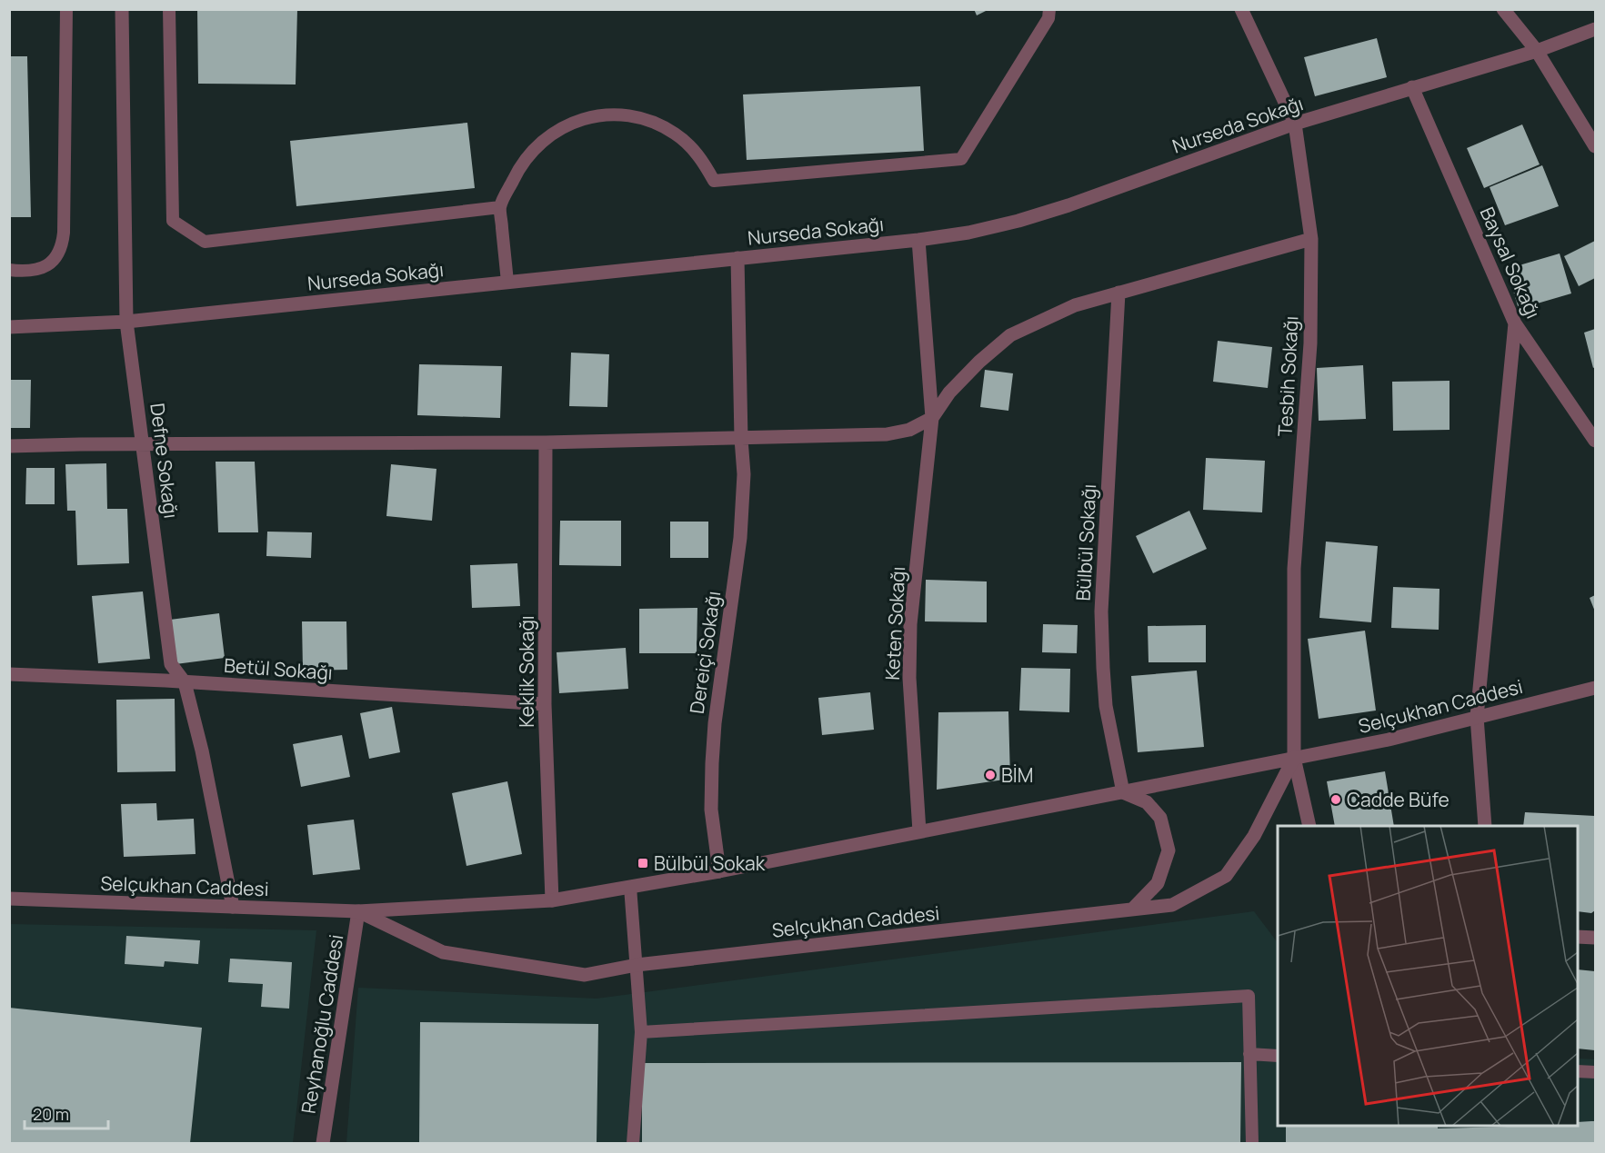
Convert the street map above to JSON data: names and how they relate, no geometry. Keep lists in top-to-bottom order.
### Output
{
  "streets": {
    "street": [
      "Nurseda Sokağı",
      "Baysal Sokağı",
      "Tesbih Sokağı",
      "Defne Sokağı",
      "Bülbül Sokağı",
      "Keten Sokağı",
      "Dereiçi Sokağı",
      "Betül Sokağı",
      "Keklik Sokağı",
      "Selçukhan Caddesi",
      "Reyhanoğlu Caddesi"
    ]
  },
  "crossings": [
    ["Nurseda Sokağı", "Baysal Sokağı"],
    ["Nurseda Sokağı", "Tesbih Sokağı"],
    ["Nurseda Sokağı", "Defne Sokağı"],
    ["Nurseda Sokağı", "Keten Sokağı"],
    ["Nurseda Sokağı", "Dereiçi Sokağı"],
    ["Tesbih Sokağı", "Selçukhan Caddesi"],
    ["Defne Sokağı", "Betül Sokağı"],
    ["Defne Sokağı", "Selçukhan Caddesi"],
    ["Bülbül Sokağı", "Selçukhan Caddesi"],
    ["Keten Sokağı", "Selçukhan Caddesi"],
    ["Dereiçi Sokağı", "Selçukhan Caddesi"],
    ["Betül Sokağı", "Keklik Sokağı"],
    ["Keklik Sokağı", "Selçukhan Caddesi"],
    ["Selçukhan Caddesi", "Reyhanoğlu Caddesi"]
  ],
  "places": {
    "other": ["BİM", "Cadde Büfe"],
    "transit": ["Bülbül Sokak"]
  },
  "scale_bar": "20 m"
}
